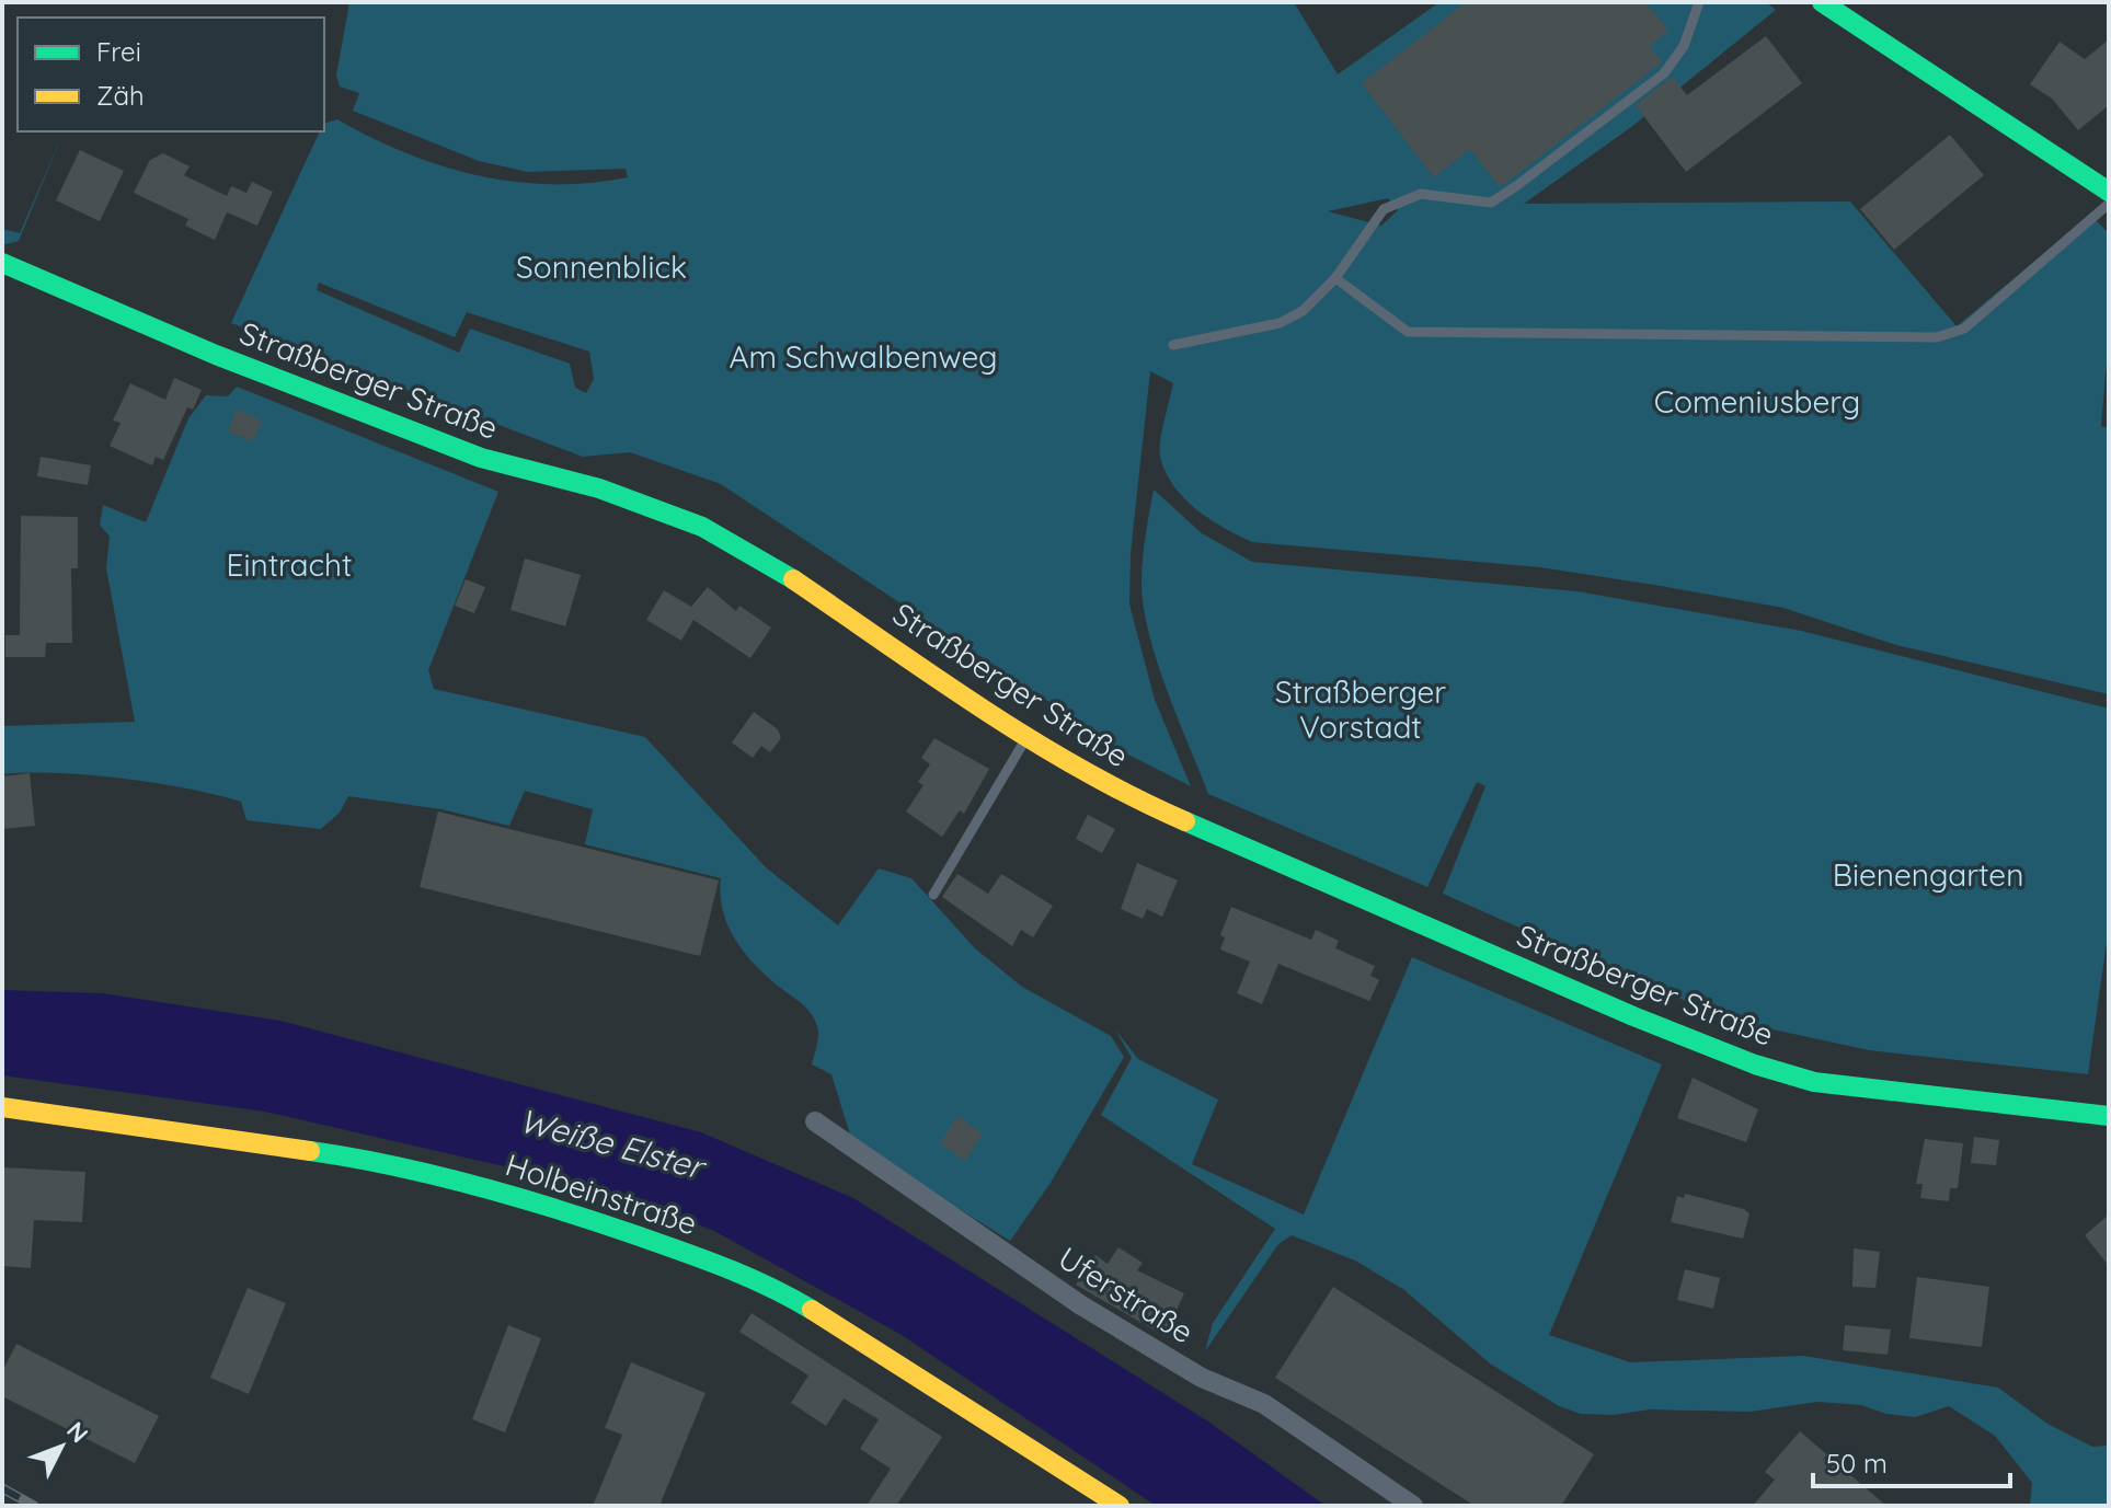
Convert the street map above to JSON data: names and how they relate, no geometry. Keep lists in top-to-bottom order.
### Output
{
  "streets": {
    "main road": ["Straßberger Straße", "Holbeinstraße"],
    "street": ["Uferstraße"]
  },
  "water": ["Weiße Elster"],
  "parks": [
    "Sonnenblick",
    "Am Schwalbenweg",
    "Comeniusberg",
    "Eintracht",
    "Straßberger Vorstadt",
    "Bienengarten"
  ],
  "legend": ["Frei", "Zäh"],
  "scale_bar": "50 m",
  "north": "top right"
}
